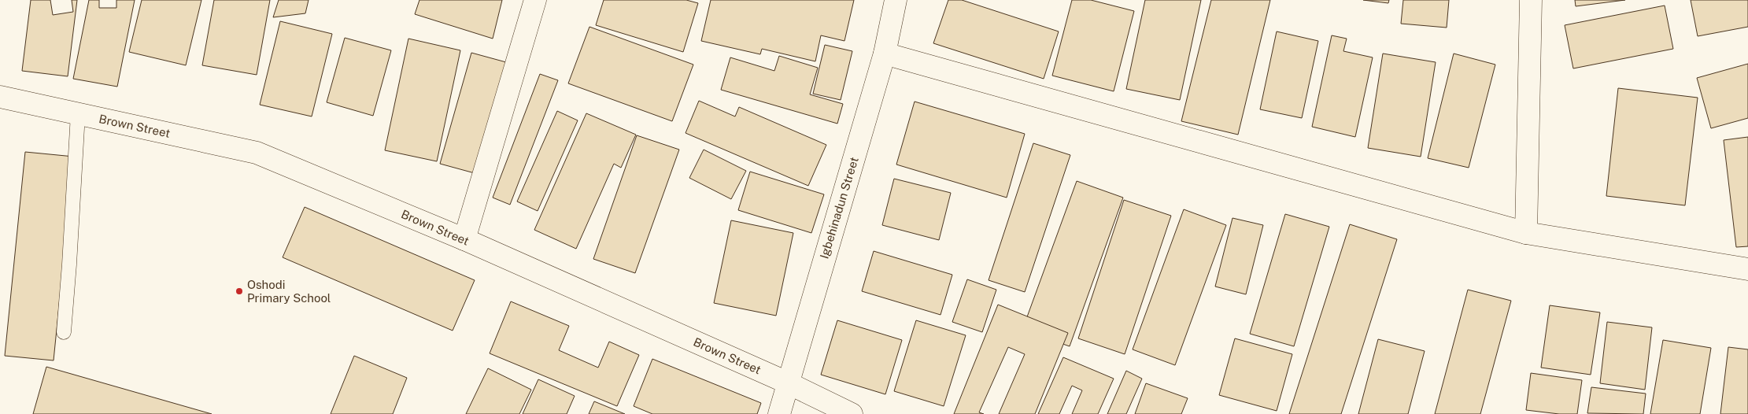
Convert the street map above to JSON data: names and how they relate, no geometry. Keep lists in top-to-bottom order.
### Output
{
  "streets": {
    "street": ["Brown Street", "Igbehinadun Street"]
  },
  "crossings": [
    ["Brown Street", "Igbehinadun Street"]
  ],
  "places": ["Oshodi Primary School"]
}
